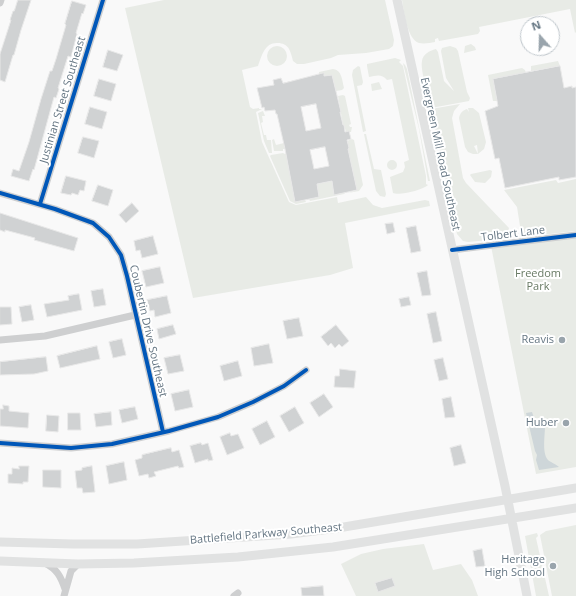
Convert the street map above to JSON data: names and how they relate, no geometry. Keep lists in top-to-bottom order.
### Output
{
  "streets": {
    "main road": ["Evergreen Mill Road Southeast", "Battlefield Parkway Southeast"],
    "street": ["Justinian Street Southeast", "Tolbert Lane", "Coubertin Drive Southeast"]
  },
  "crossings": [
    ["Justinian Street Southeast", "Coubertin Drive Southeast"],
    ["Evergreen Mill Road Southeast", "Tolbert Lane"],
    ["Evergreen Mill Road Southeast", "Battlefield Parkway Southeast"]
  ],
  "parks": ["Freedom Park"],
  "places": ["Reavis", "Huber", "Heritage High School"],
  "north": "top"
}
